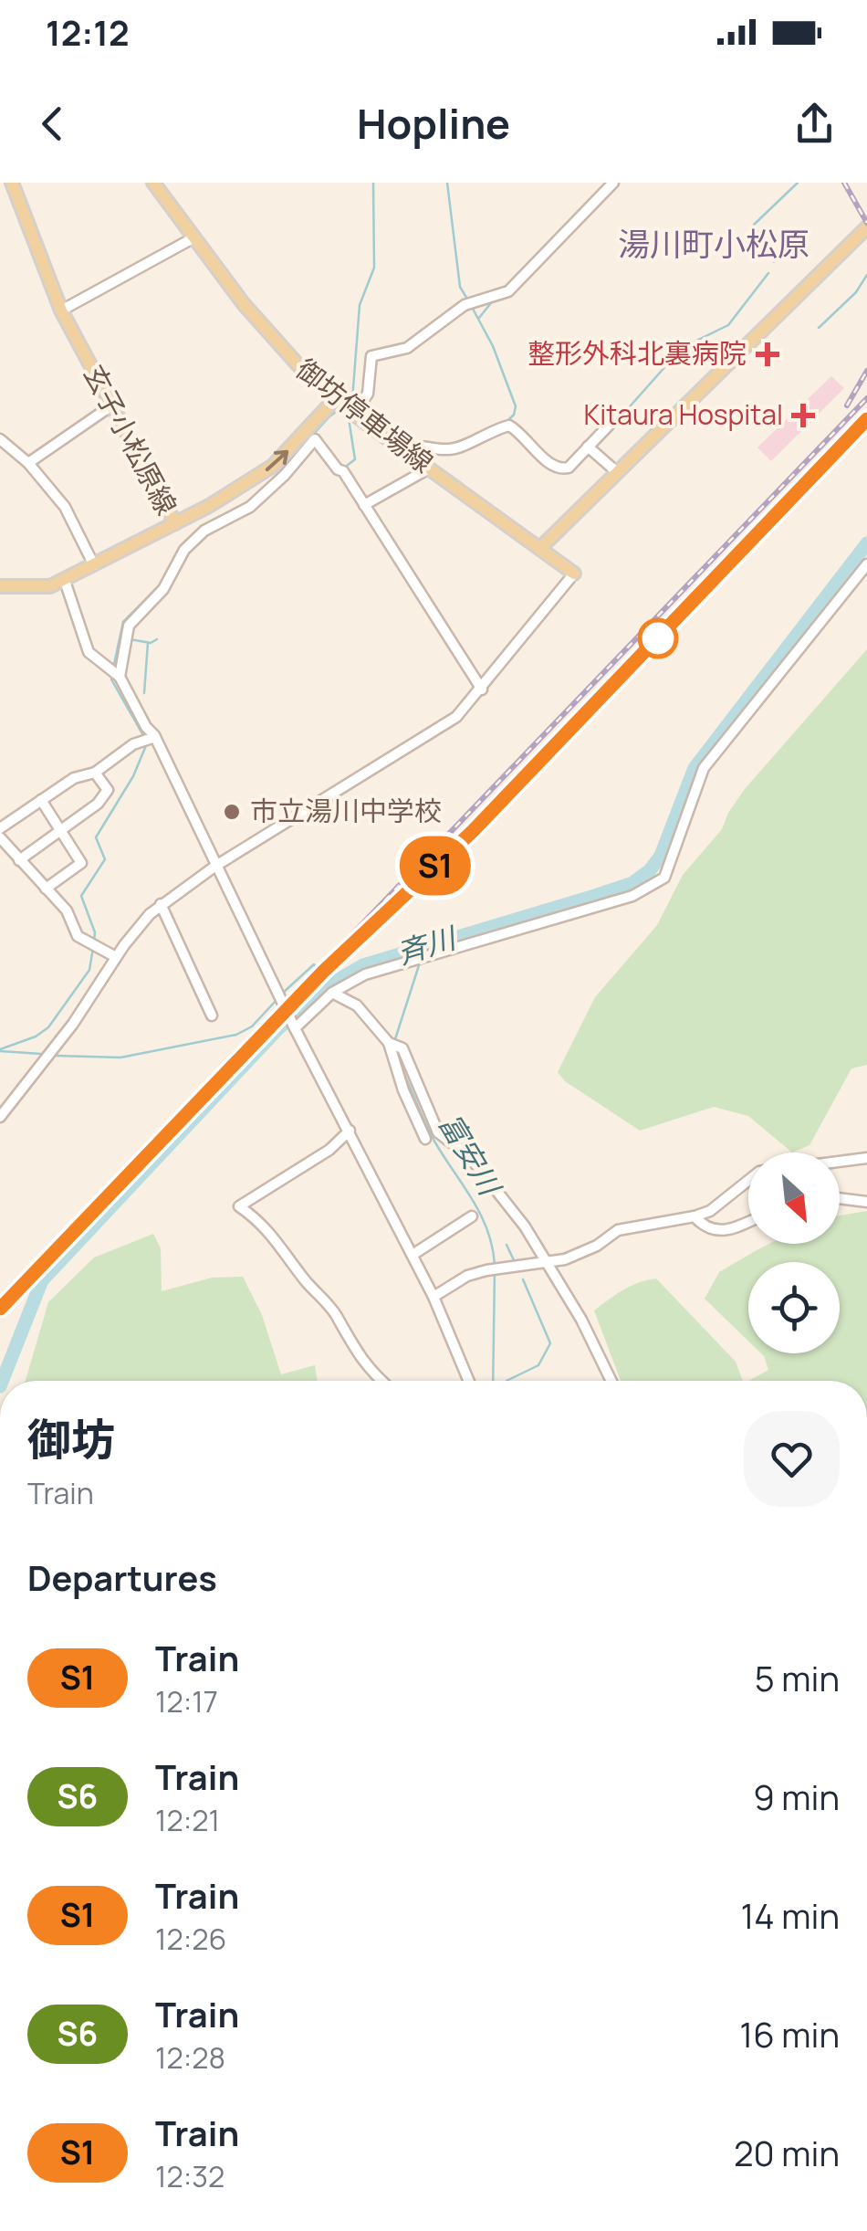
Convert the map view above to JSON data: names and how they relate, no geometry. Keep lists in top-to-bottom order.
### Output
{
  "streets": {
    "main road": ["御坊停車場線", "玄子小松原線"]
  },
  "districts": ["湯川町小松原"],
  "water": ["斉川", "富安川"],
  "places": {
    "health": ["整形外科北裏病院", "Kitaura Hospital"],
    "other": ["市立湯川中学校"]
  },
  "north": "bottom right",
  "page": {
    "status": "12:12",
    "header": "Hopline",
    "on_map": "S1",
    "heading": [
      ["御坊", "Train"],
      "Departures"
    ],
    "list": [
      {
        "mark": "S1",
        "name": "Train",
        "note": "12:17",
        "value": "5 min"
      },
      {
        "mark": "S6",
        "name": "Train",
        "note": "12:21",
        "value": "9 min"
      },
      {
        "mark": "S1",
        "name": "Train",
        "note": "12:26",
        "value": "14 min"
      },
      {
        "mark": "S6",
        "name": "Train",
        "note": "12:28",
        "value": "16 min"
      },
      {
        "mark": "S1",
        "name": "Train",
        "note": "12:32",
        "value": "20 min"
      }
    ]
  }
}
